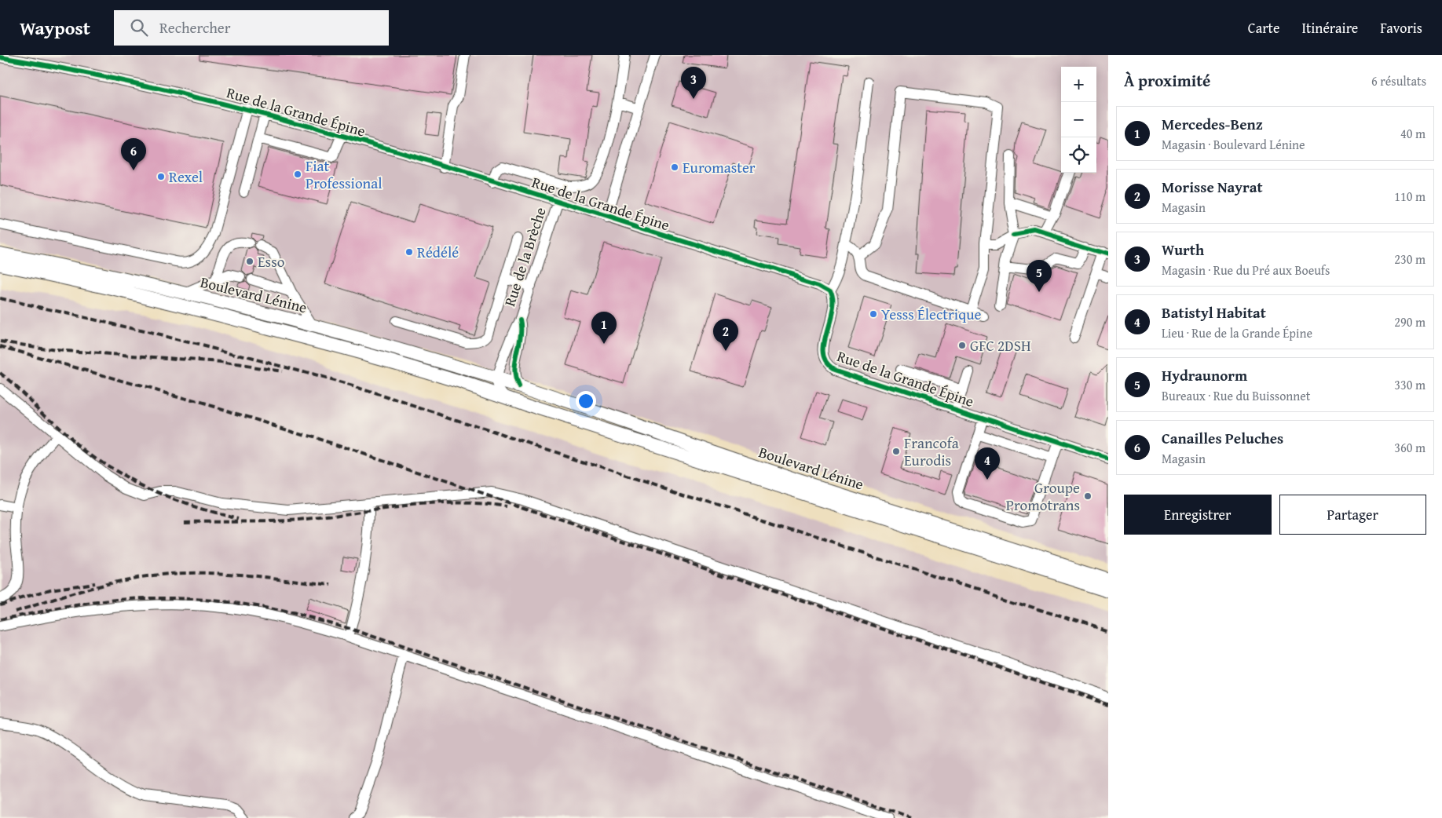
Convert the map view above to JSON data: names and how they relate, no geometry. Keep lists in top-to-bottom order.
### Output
{
  "streets": {
    "main road": ["Boulevard Lénine"],
    "street": ["Rue de la Grande Épine", "Rue de la Brèche"]
  },
  "crossings": [
    ["Rue de la Grande Épine", "Rue de la Brèche"],
    ["Rue de la Brèche", "Boulevard Lénine"]
  ],
  "places": [
    "Euromaster",
    "Fiat Professional",
    "Rexel",
    "Rédélé",
    "Esso",
    "Yesss Électrique",
    "GFC 2DSH",
    "Francofa Eurodis",
    "Groupe Promotrans"
  ],
  "page": {
    "header": "Waypost",
    "search": "Rechercher",
    "nav": ["Carte", "Itinéraire", "Favoris"],
    "heading": ["À proximité", "6 résultats"],
    "map_buttons": ["+", "−"],
    "pins": [
      "3",
      "6",
      "5",
      "1",
      "2",
      "4"
    ],
    "list": [
      {
        "mark": "1",
        "name": "Mercedes-Benz",
        "note": "Magasin · Boulevard Lénine",
        "value": "40 m"
      },
      {
        "mark": "2",
        "name": "Morisse Nayrat",
        "note": "Magasin",
        "value": "110 m"
      },
      {
        "mark": "3",
        "name": "Wurth",
        "note": "Magasin · Rue du Pré aux Boeufs",
        "value": "230 m"
      },
      {
        "mark": "4",
        "name": "Batistyl Habitat",
        "note": "Lieu · Rue de la Grande Épine",
        "value": "290 m"
      },
      {
        "mark": "5",
        "name": "Hydraunorm",
        "note": "Bureaux · Rue du Buissonnet",
        "value": "330 m"
      },
      {
        "mark": "6",
        "name": "Canailles Peluches",
        "note": "Magasin",
        "value": "360 m"
      }
    ],
    "buttons": ["Enregistrer", "Partager"]
  }
}
